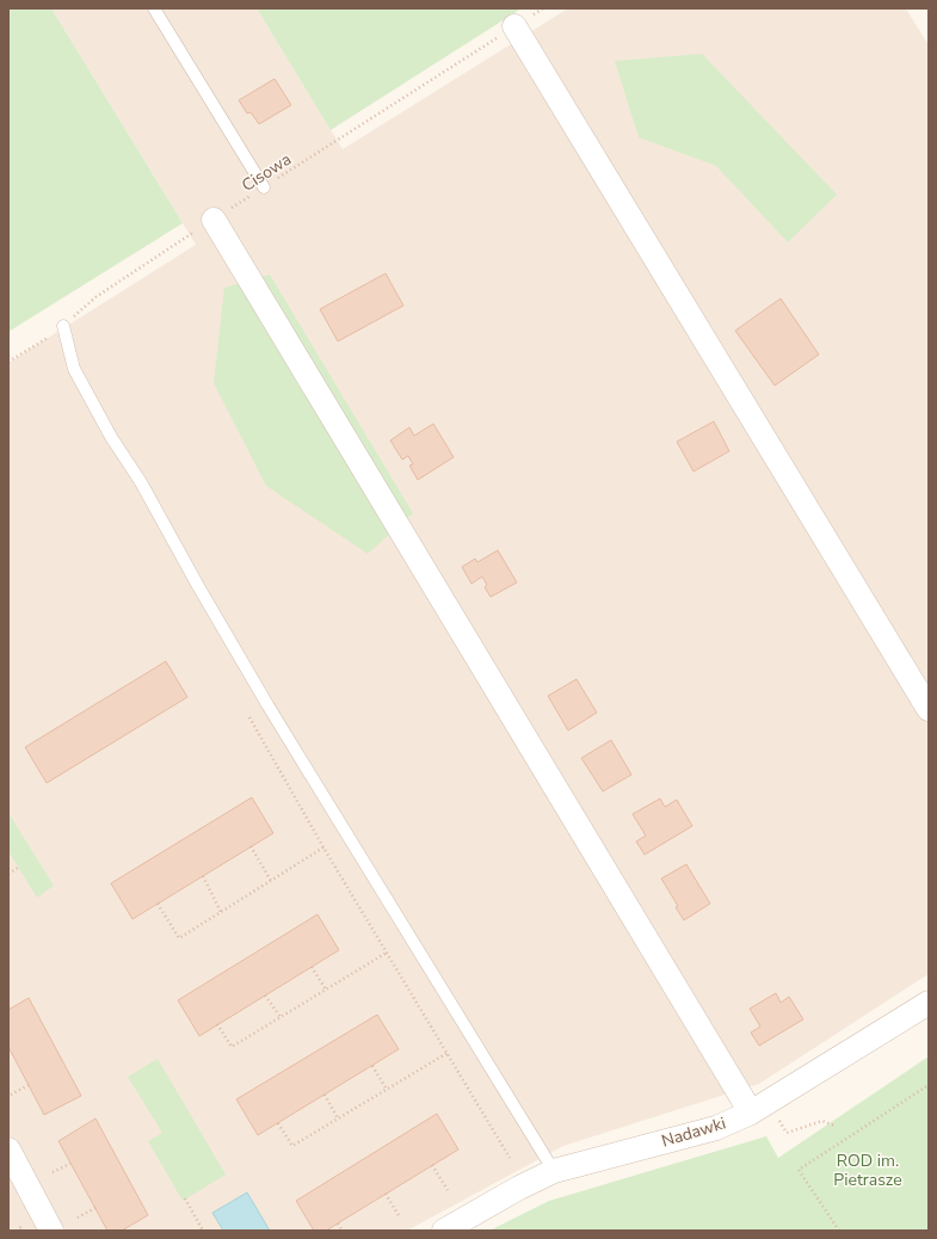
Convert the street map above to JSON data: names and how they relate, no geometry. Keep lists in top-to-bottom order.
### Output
{
  "streets": {
    "street": ["Nadawki"],
    "path": ["Cisowa"]
  },
  "parks": ["ROD im. Pietrasze"]
}
